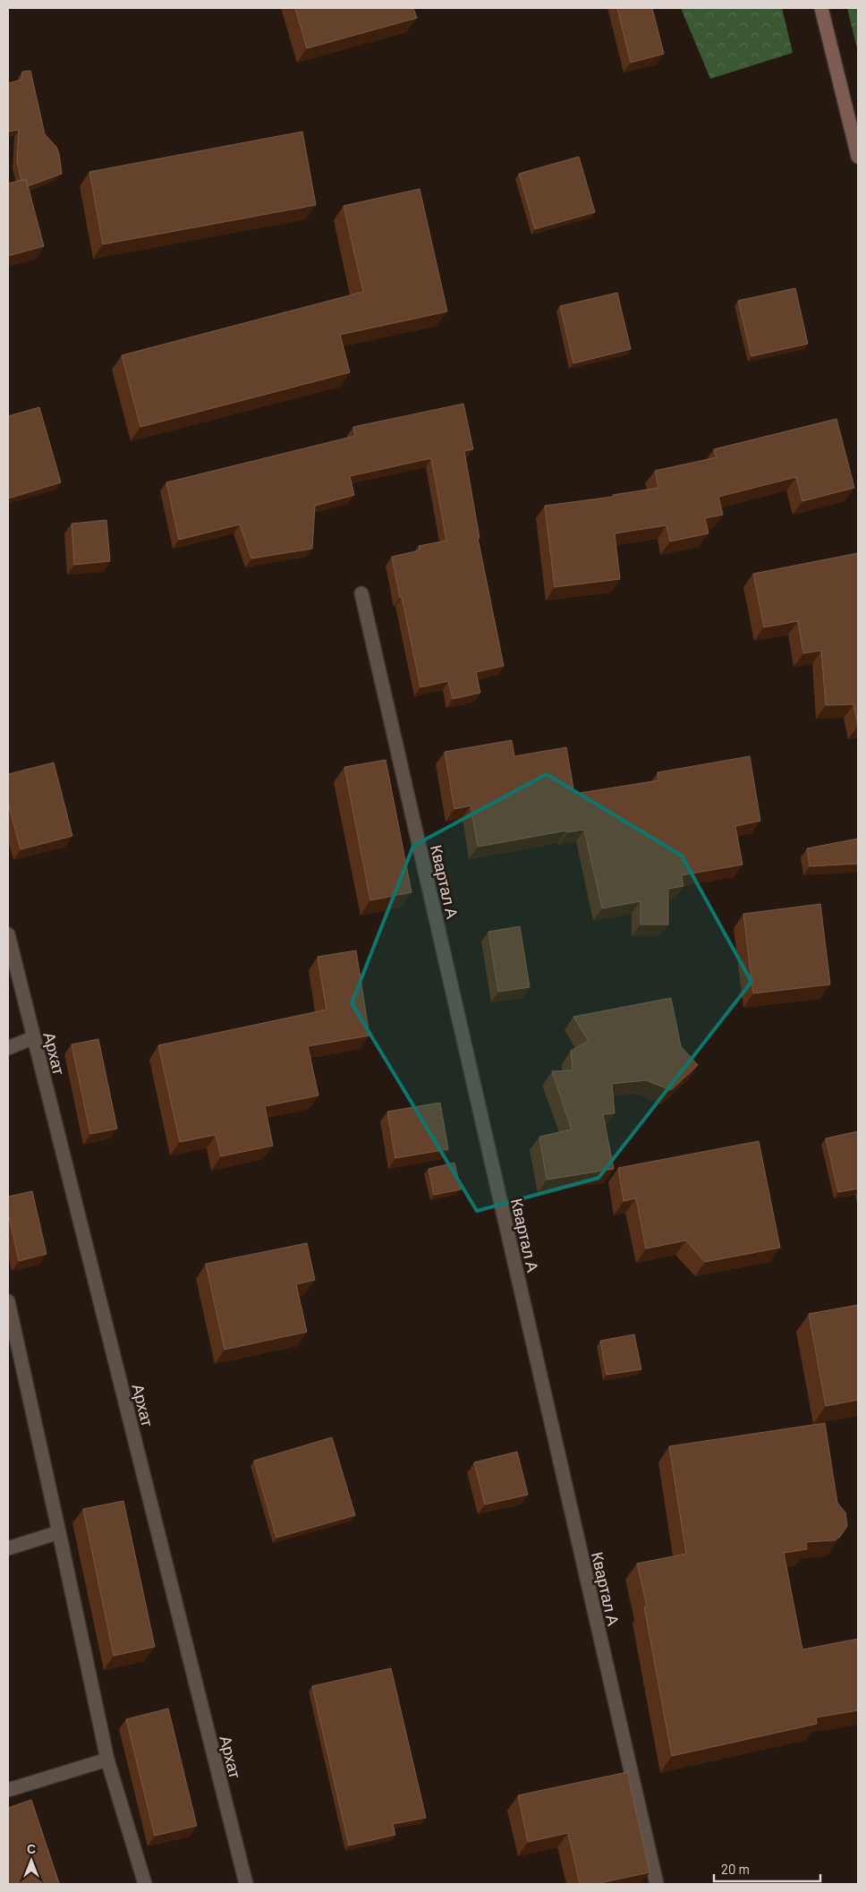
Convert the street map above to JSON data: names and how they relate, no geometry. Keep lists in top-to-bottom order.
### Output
{
  "streets": {
    "street": ["Квартал А", "Архат"]
  },
  "scale_bar": "20 m",
  "north": "top"
}
